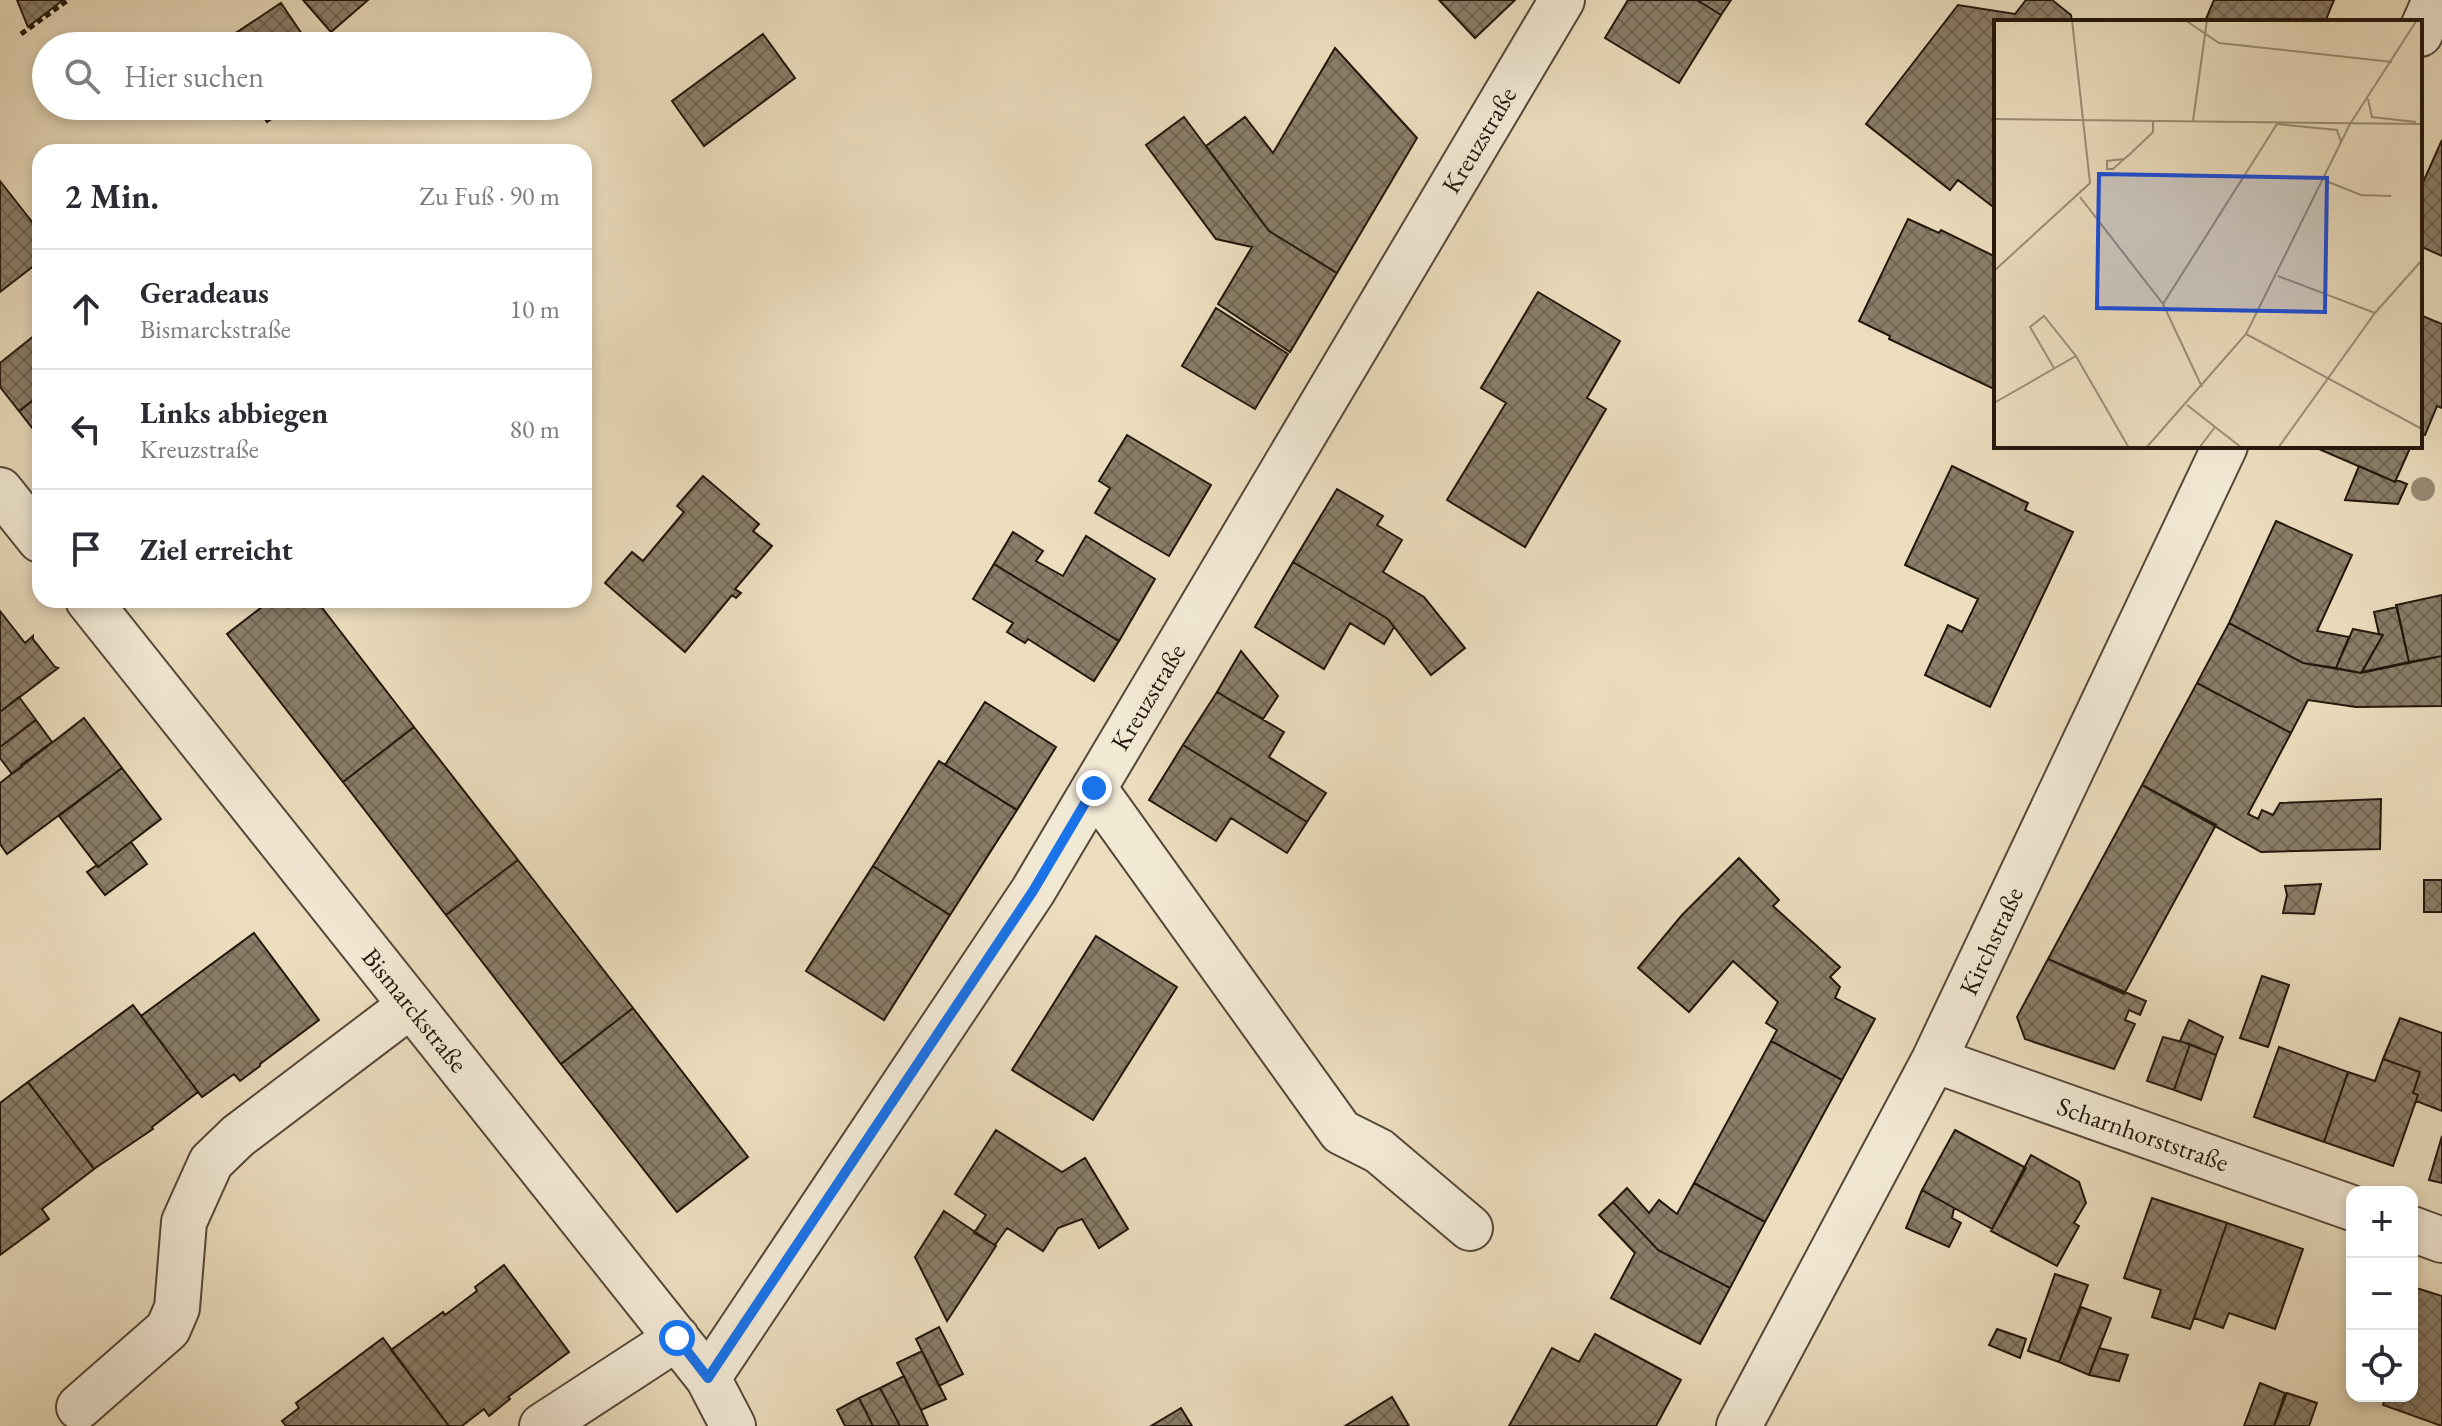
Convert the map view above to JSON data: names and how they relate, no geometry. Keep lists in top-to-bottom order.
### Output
{
  "streets": {
    "street": [
      "Kreuzstraße",
      "Kirchstraße",
      "Bismarckstraße",
      "Scharnhorststraße"
    ]
  },
  "crossings": [
    ["Kreuzstraße", "Bismarckstraße"],
    ["Kirchstraße", "Scharnhorststraße"]
  ],
  "page": {
    "search": "Hier suchen",
    "heading": ["2 Min.", "Zu Fuß · 90 m"],
    "list": [
      ["Geradeaus", "Bismarckstraße", "10 m"],
      ["Links abbiegen", "Kreuzstraße", "80 m"],
      "Ziel erreicht"
    ],
    "map_buttons": ["+", "−"]
  }
}
